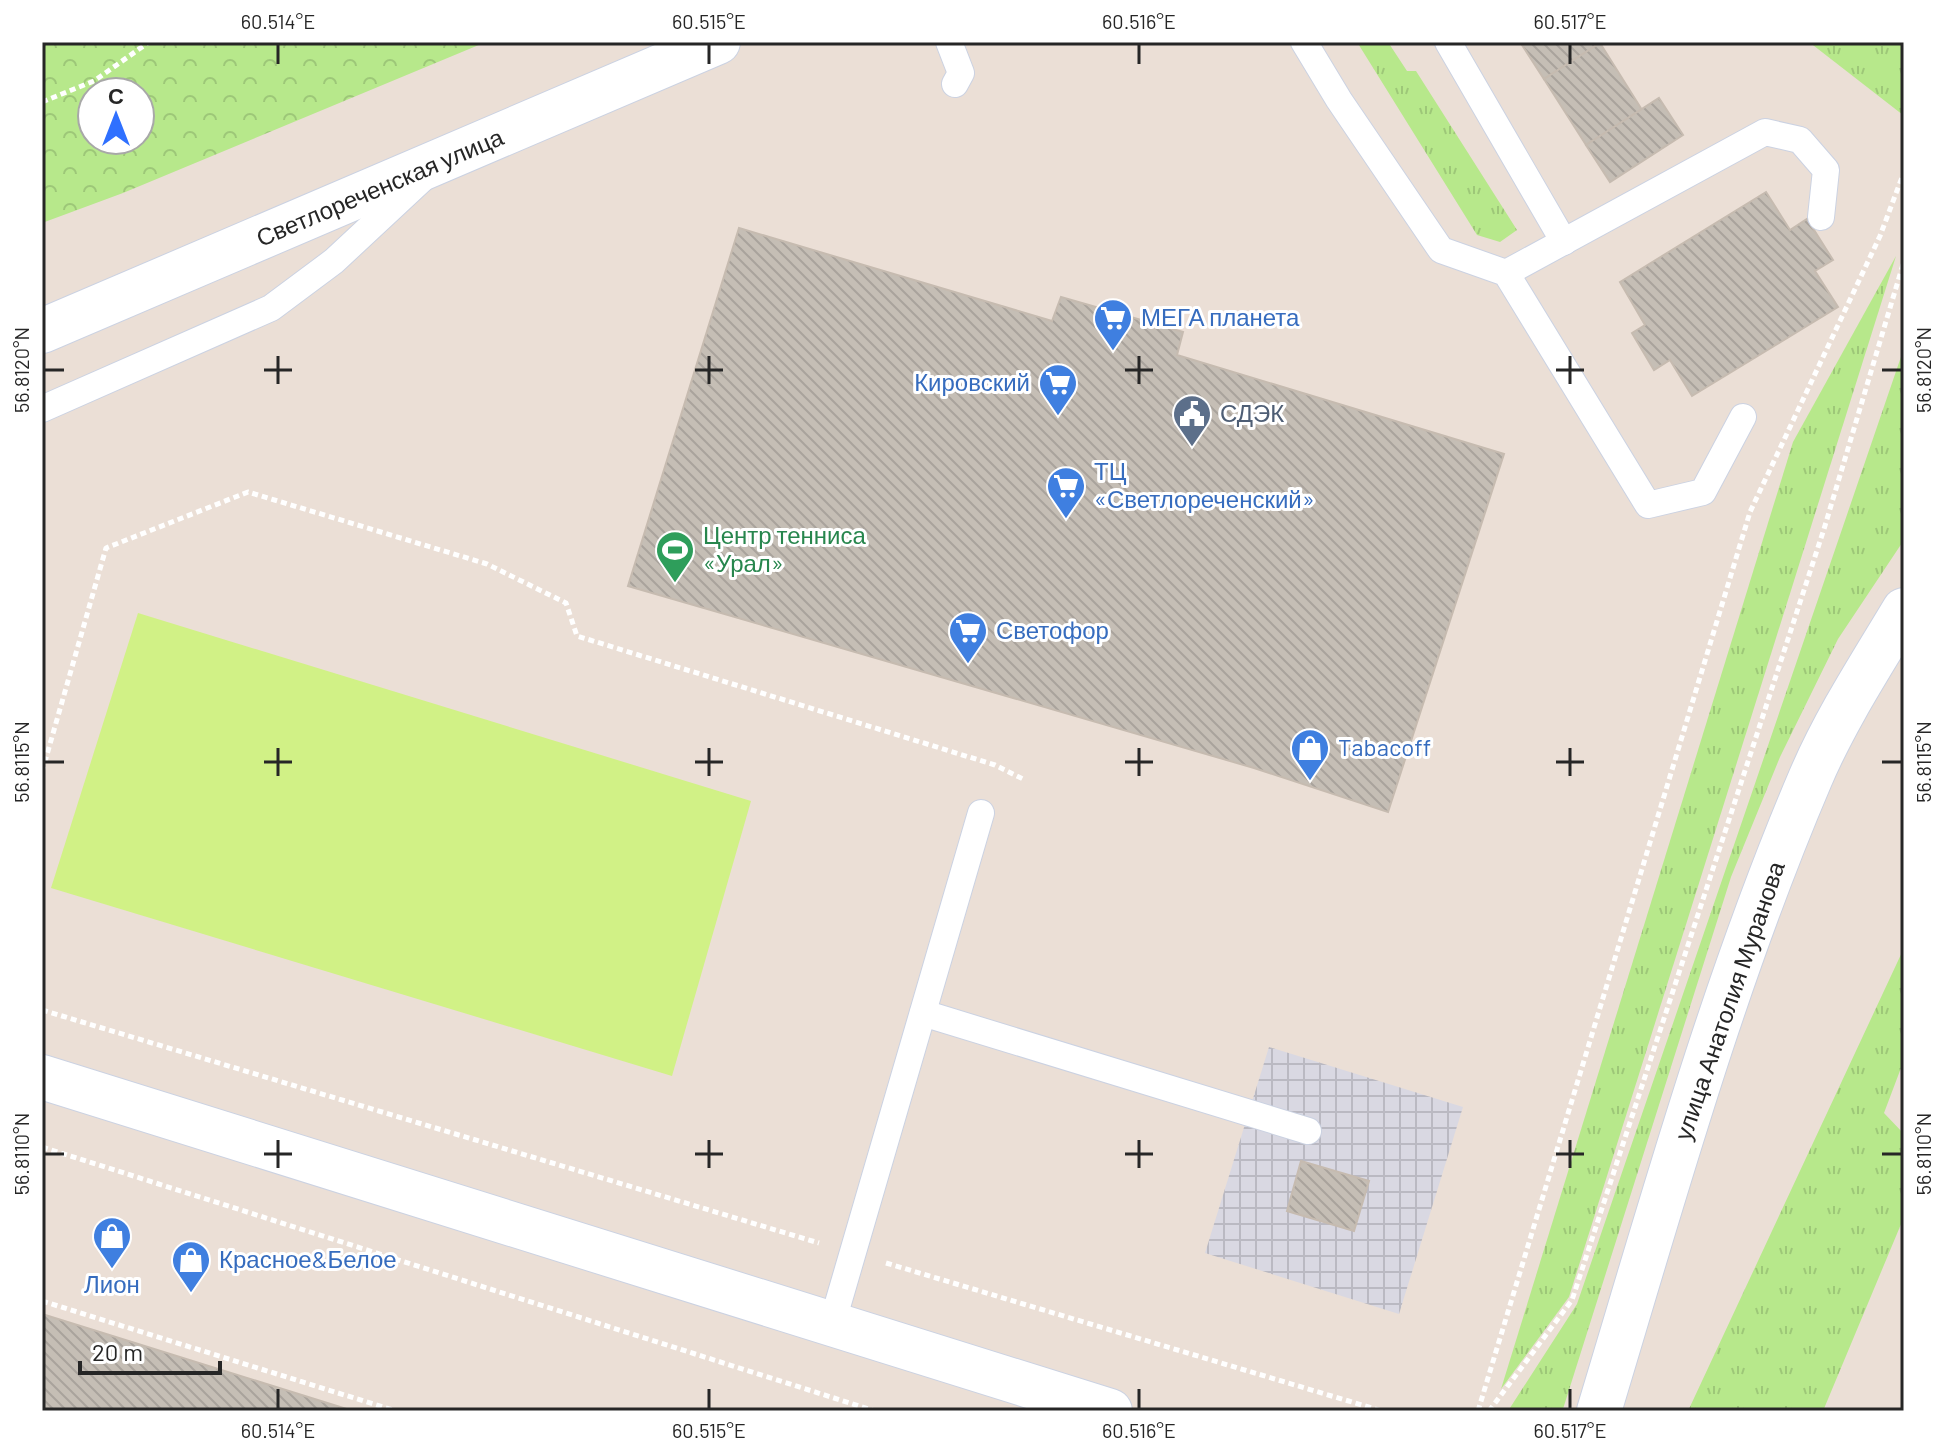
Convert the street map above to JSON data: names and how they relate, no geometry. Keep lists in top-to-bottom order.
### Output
{
  "streets": {
    "street": ["Светлореченская улица", "улица Анатолия Муранова"]
  },
  "places": {
    "supermarket": [
      "МЕГА планета",
      "Кировский",
      "ТЦ «Светлореченский»",
      "Светофор"
    ],
    "public building": ["СДЭК"],
    "sports": ["Центр тенниса «Урал»"],
    "shop": ["Tabacoff", "Лион", "Красное&Белое"]
  },
  "scale_bar": "20 m",
  "north": "top",
  "coordinates": [
    "60.514°E",
    "60.515°E",
    "60.516°E",
    "60.517°E",
    "56.8120°N",
    "56.8115°N",
    "56.8110°N"
  ]
}
